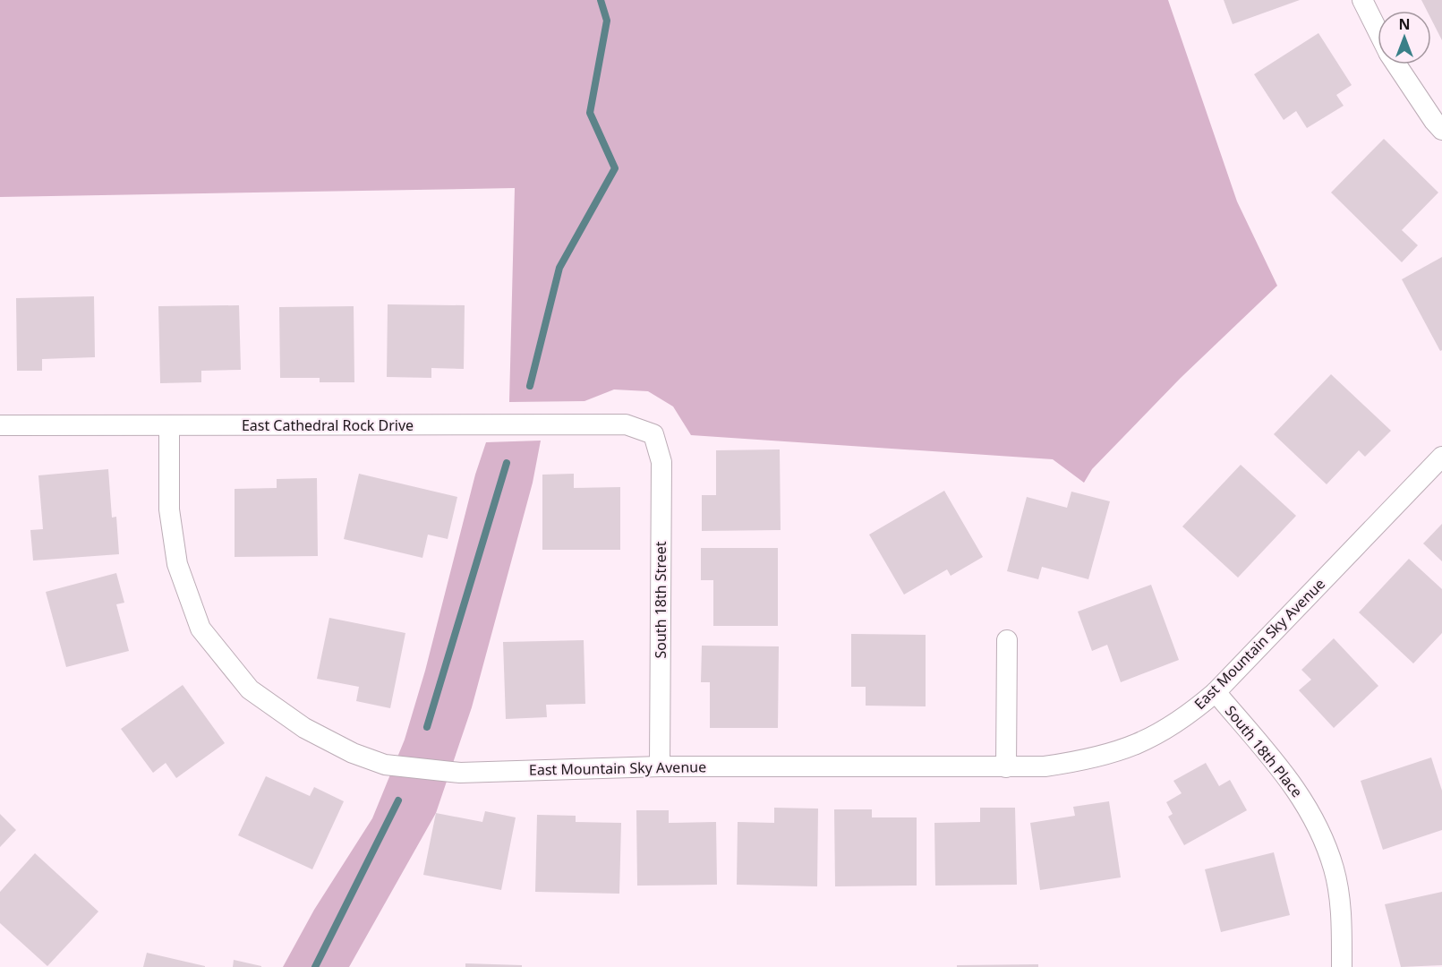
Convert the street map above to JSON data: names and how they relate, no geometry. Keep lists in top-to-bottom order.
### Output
{
  "streets": {
    "street": [
      "East Cathedral Rock Drive",
      "South 18th Street",
      "East Mountain Sky Avenue",
      "South 18th Place"
    ]
  },
  "crossings": [
    ["East Cathedral Rock Drive", "South 18th Street"],
    ["East Cathedral Rock Drive", "East Mountain Sky Avenue"],
    ["South 18th Street", "East Mountain Sky Avenue"],
    ["East Mountain Sky Avenue", "South 18th Place"]
  ],
  "north": "top"
}
